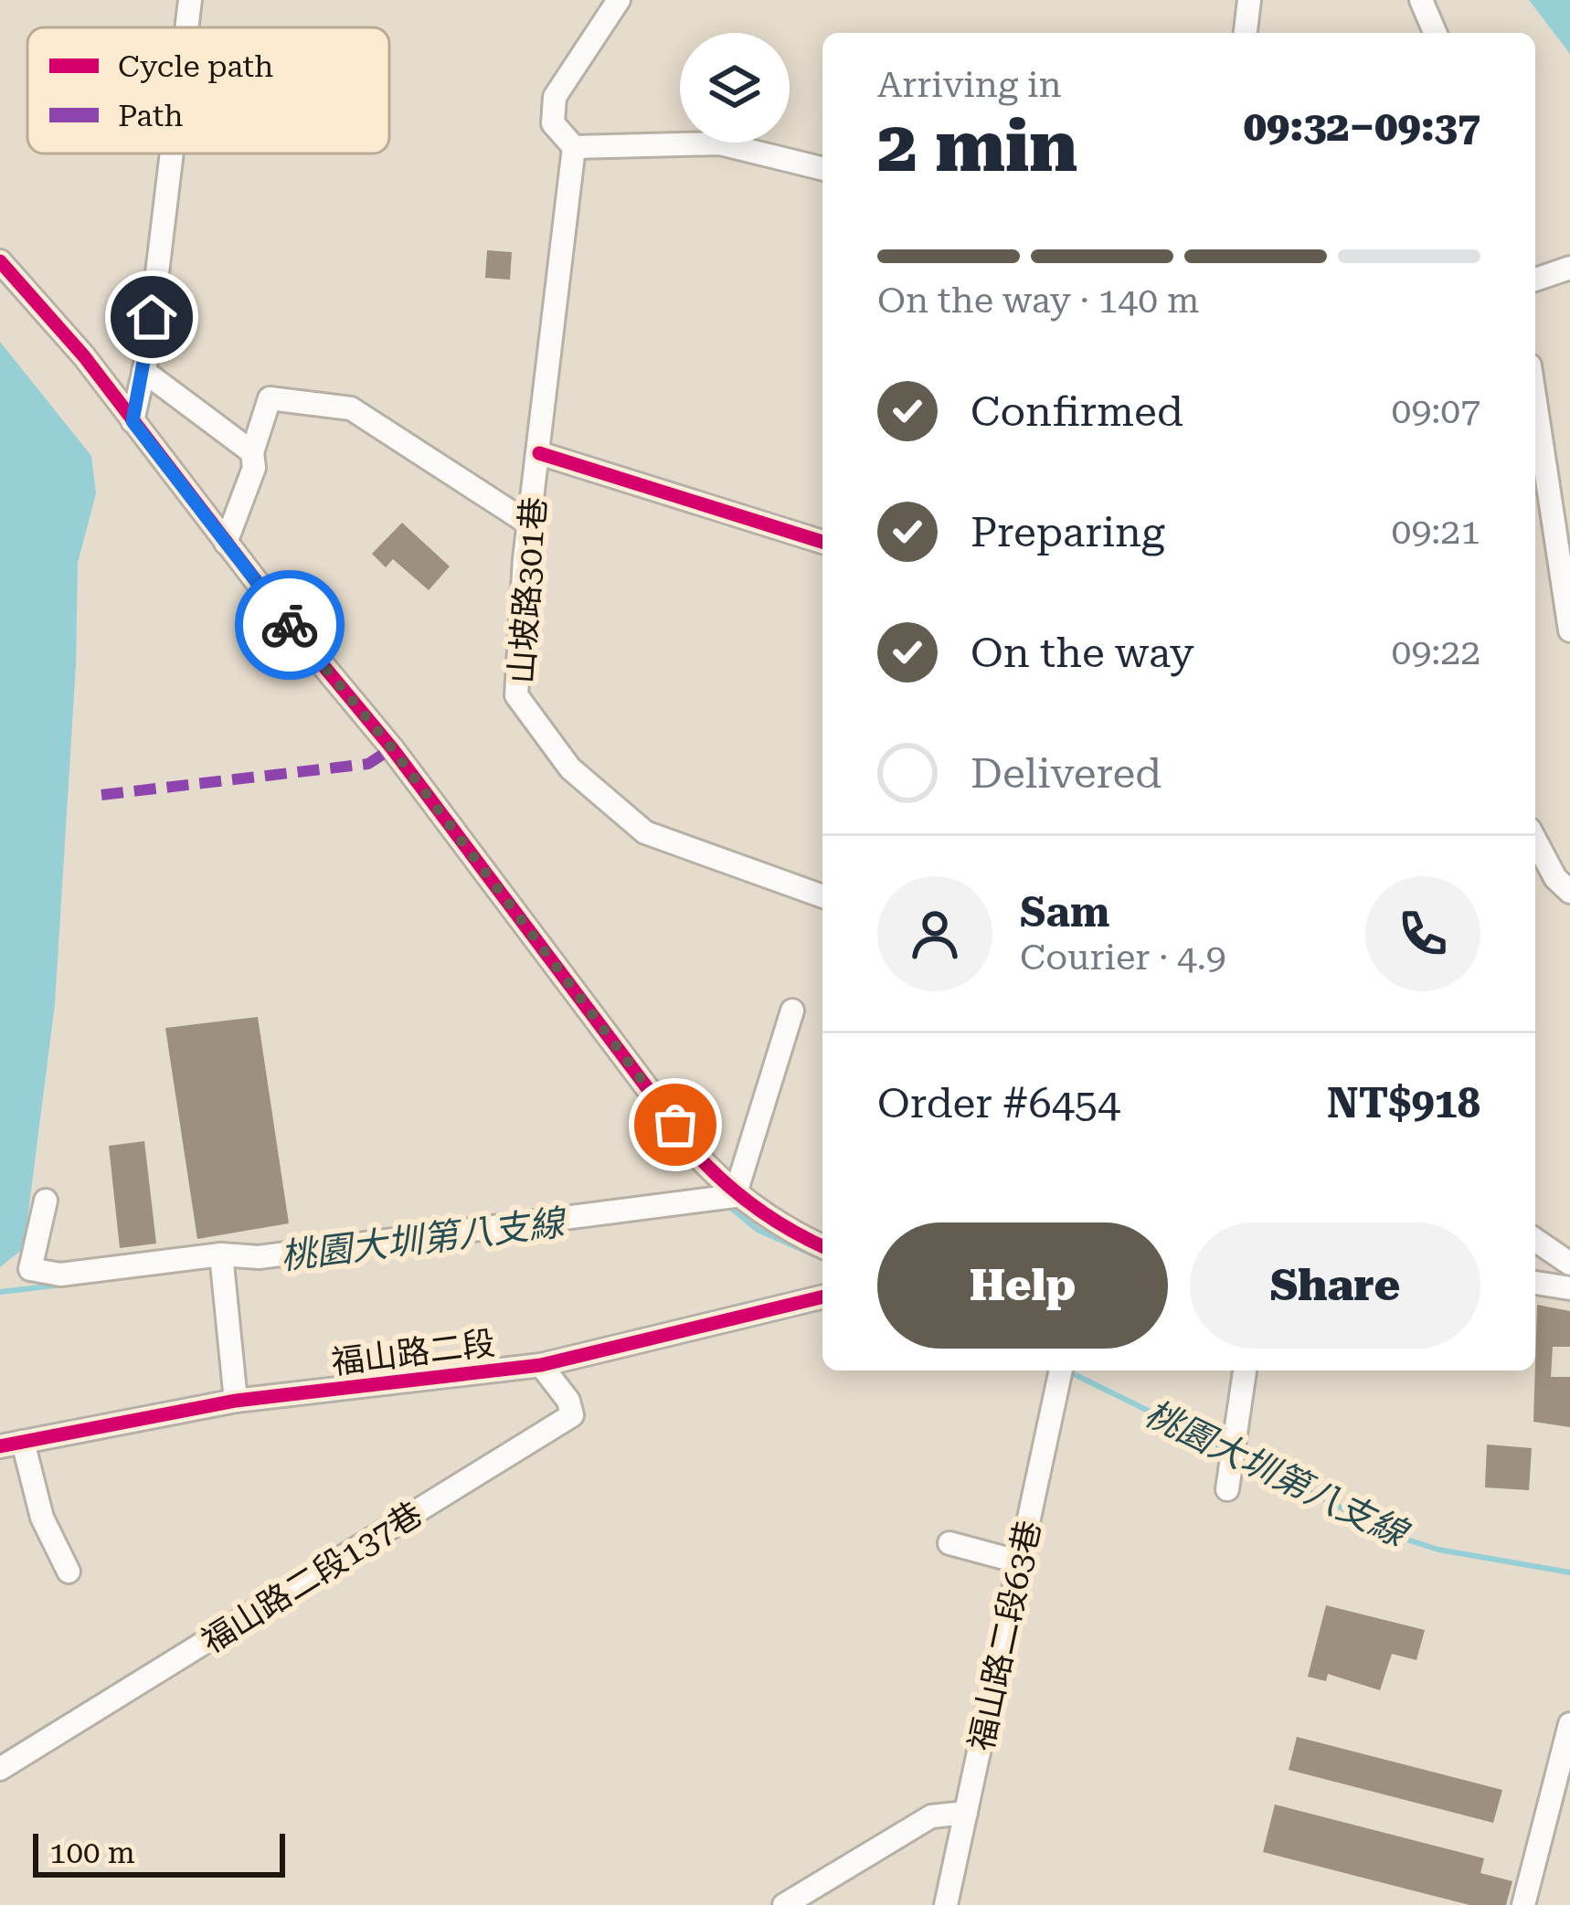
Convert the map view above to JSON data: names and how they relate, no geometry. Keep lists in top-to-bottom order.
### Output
{
  "streets": {
    "street": [
      "山坡路301巷",
      "福山路二段",
      "福山路二段137巷",
      "福山路二段63巷"
    ]
  },
  "crossings": [
    ["福山路二段", "福山路二段137巷"]
  ],
  "water": ["桃園大圳第八支線"],
  "legend": ["Cycle path", "Path"],
  "scale_bar": "100 m",
  "page": {
    "heading": ["2 min", "Arriving in", "09:32–09:37"],
    "panel": [
      "Sam",
      "Courier · 4.9",
      "Order #6454",
      "NT$918"
    ],
    "bar": "On the way · 140 m",
    "list": [
      ["Confirmed", "09:07"],
      ["Preparing", "09:21"],
      ["On the way", "09:22"],
      "Delivered"
    ],
    "buttons": ["Help", "Share"],
    "scale": "100 m"
  }
}
